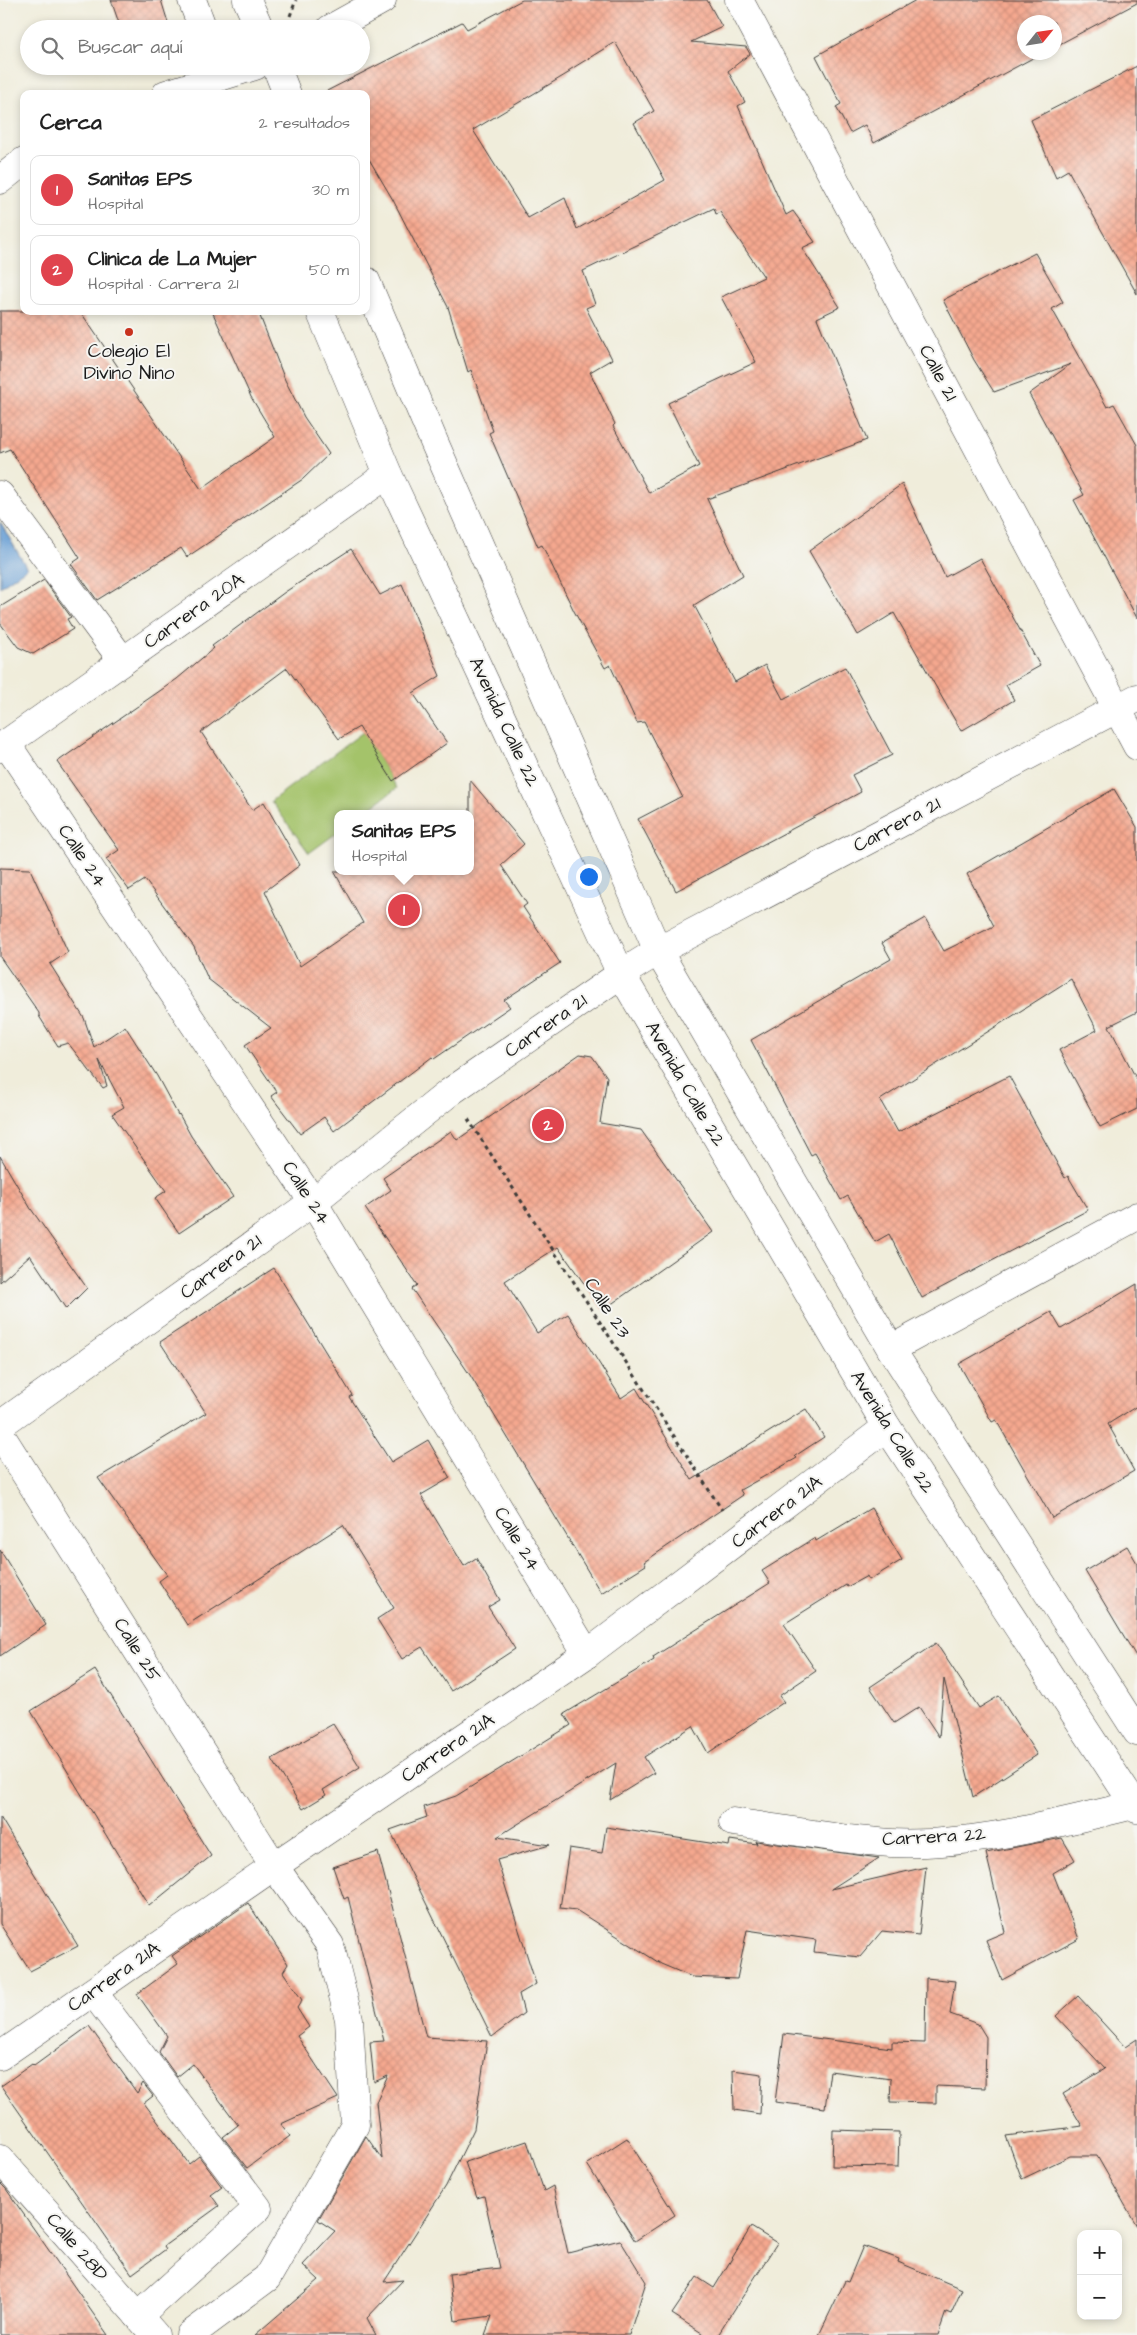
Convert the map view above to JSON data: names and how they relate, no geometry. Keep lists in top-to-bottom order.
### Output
{
  "streets": {
    "street": [
      "Calle 21",
      "Carrera 20A",
      "Avenida Calle 22",
      "Carrera 21",
      "Calle 24",
      "Carrera 21A",
      "Calle 25",
      "Carrera 22",
      "Calle 28D"
    ],
    "path": ["Calle 23"]
  },
  "crossings": [
    ["Calle 21", "Carrera 21"],
    ["Carrera 20A", "Avenida Calle 22"],
    ["Carrera 20A", "Calle 24"],
    ["Avenida Calle 22", "Carrera 21"],
    ["Avenida Calle 22", "Carrera 21A"],
    ["Avenida Calle 22", "Carrera 22"],
    ["Carrera 21", "Calle 24"],
    ["Carrera 21", "Calle 23"],
    ["Calle 24", "Carrera 21A"],
    ["Calle 23", "Carrera 21A"],
    ["Carrera 21A", "Calle 25"]
  ],
  "places": ["Colegio El Divino Nino"],
  "north": "top right",
  "page": {
    "search": "Buscar aquí",
    "heading": ["Cerca", "2 resultados"],
    "list": [
      {
        "mark": "1",
        "name": "Sanitas EPS",
        "note": "Hospital",
        "value": "30 m"
      },
      {
        "mark": "2",
        "name": "Clinica de La Mujer",
        "note": "Hospital · Carrera 21",
        "value": "50 m"
      }
    ],
    "popup": ["Sanitas EPS", "Hospital"],
    "pins": ["1", "2"],
    "map_buttons": ["+", "−"]
  }
}
